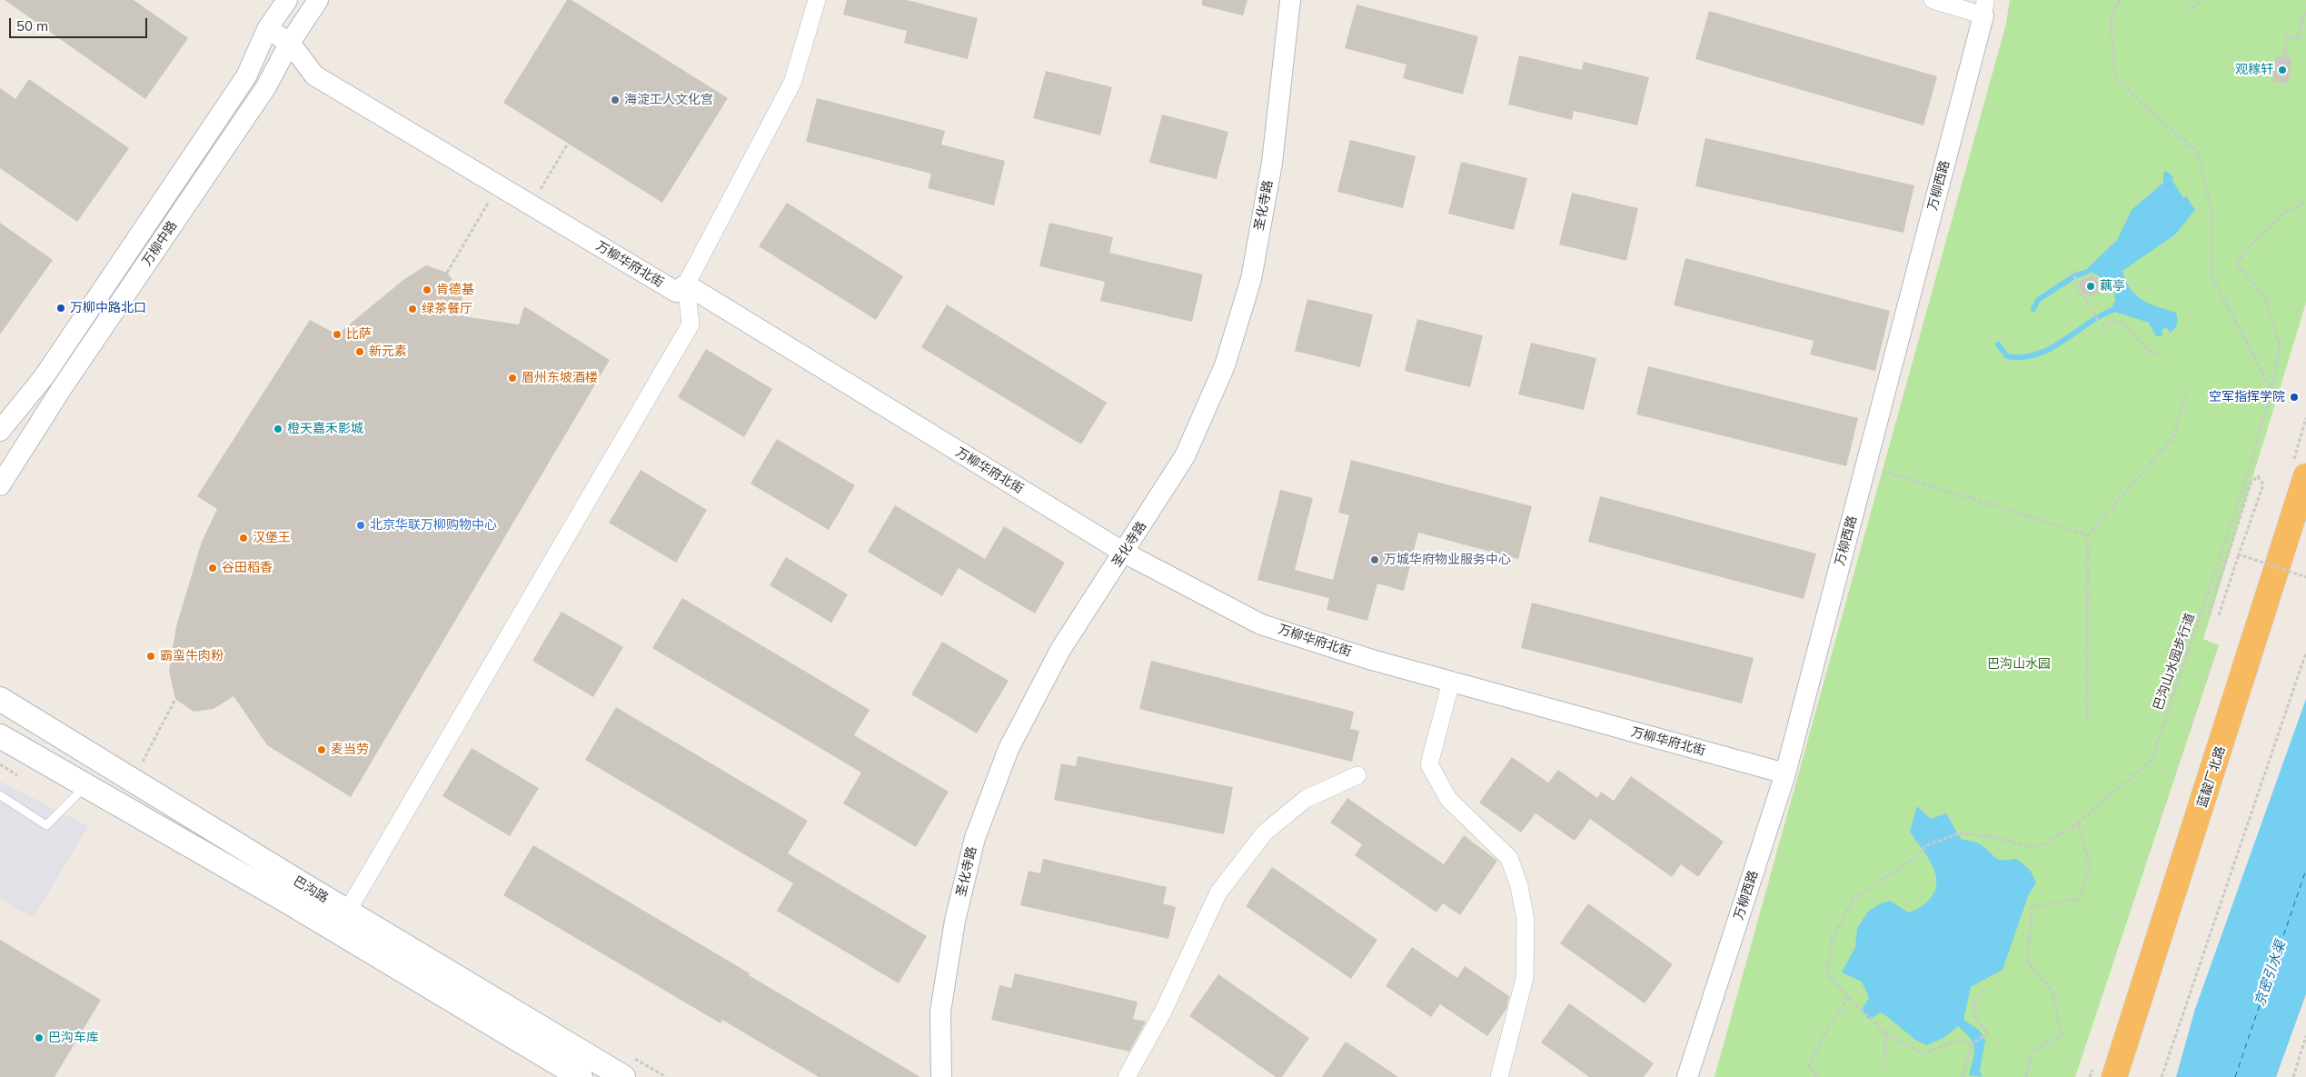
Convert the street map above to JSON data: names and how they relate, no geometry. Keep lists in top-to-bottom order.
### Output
{
  "streets": {
    "highway": ["蓝靛厂北路"],
    "main road": ["巴沟路"],
    "street": [
      "万柳西路",
      "圣化寺路",
      "万柳中路",
      "万柳华府北街"
    ],
    "path": ["巴沟山水园步行道"]
  },
  "crossings": [
    ["万柳西路", "万柳华府北街"],
    ["圣化寺路", "万柳华府北街"],
    ["万柳中路", "万柳华府北街"]
  ],
  "water": ["京密引水渠"],
  "parks": ["巴沟山水园"],
  "places": [
    "观稼轩",
    "海淀工人文化宫",
    "藕亭",
    "肯德基",
    "万柳中路北口",
    "绿茶餐厅",
    "比萨",
    "新元素",
    "眉州东坡酒楼",
    "空军指挥学院",
    "橙天嘉禾影城",
    "北京华联万柳购物中心",
    "汉堡王",
    "万城华府物业服务中心",
    "谷田稻香",
    "霸蛮牛肉粉",
    "麦当劳",
    "巴沟车库"
  ],
  "scale_bar": "50 m"
}
